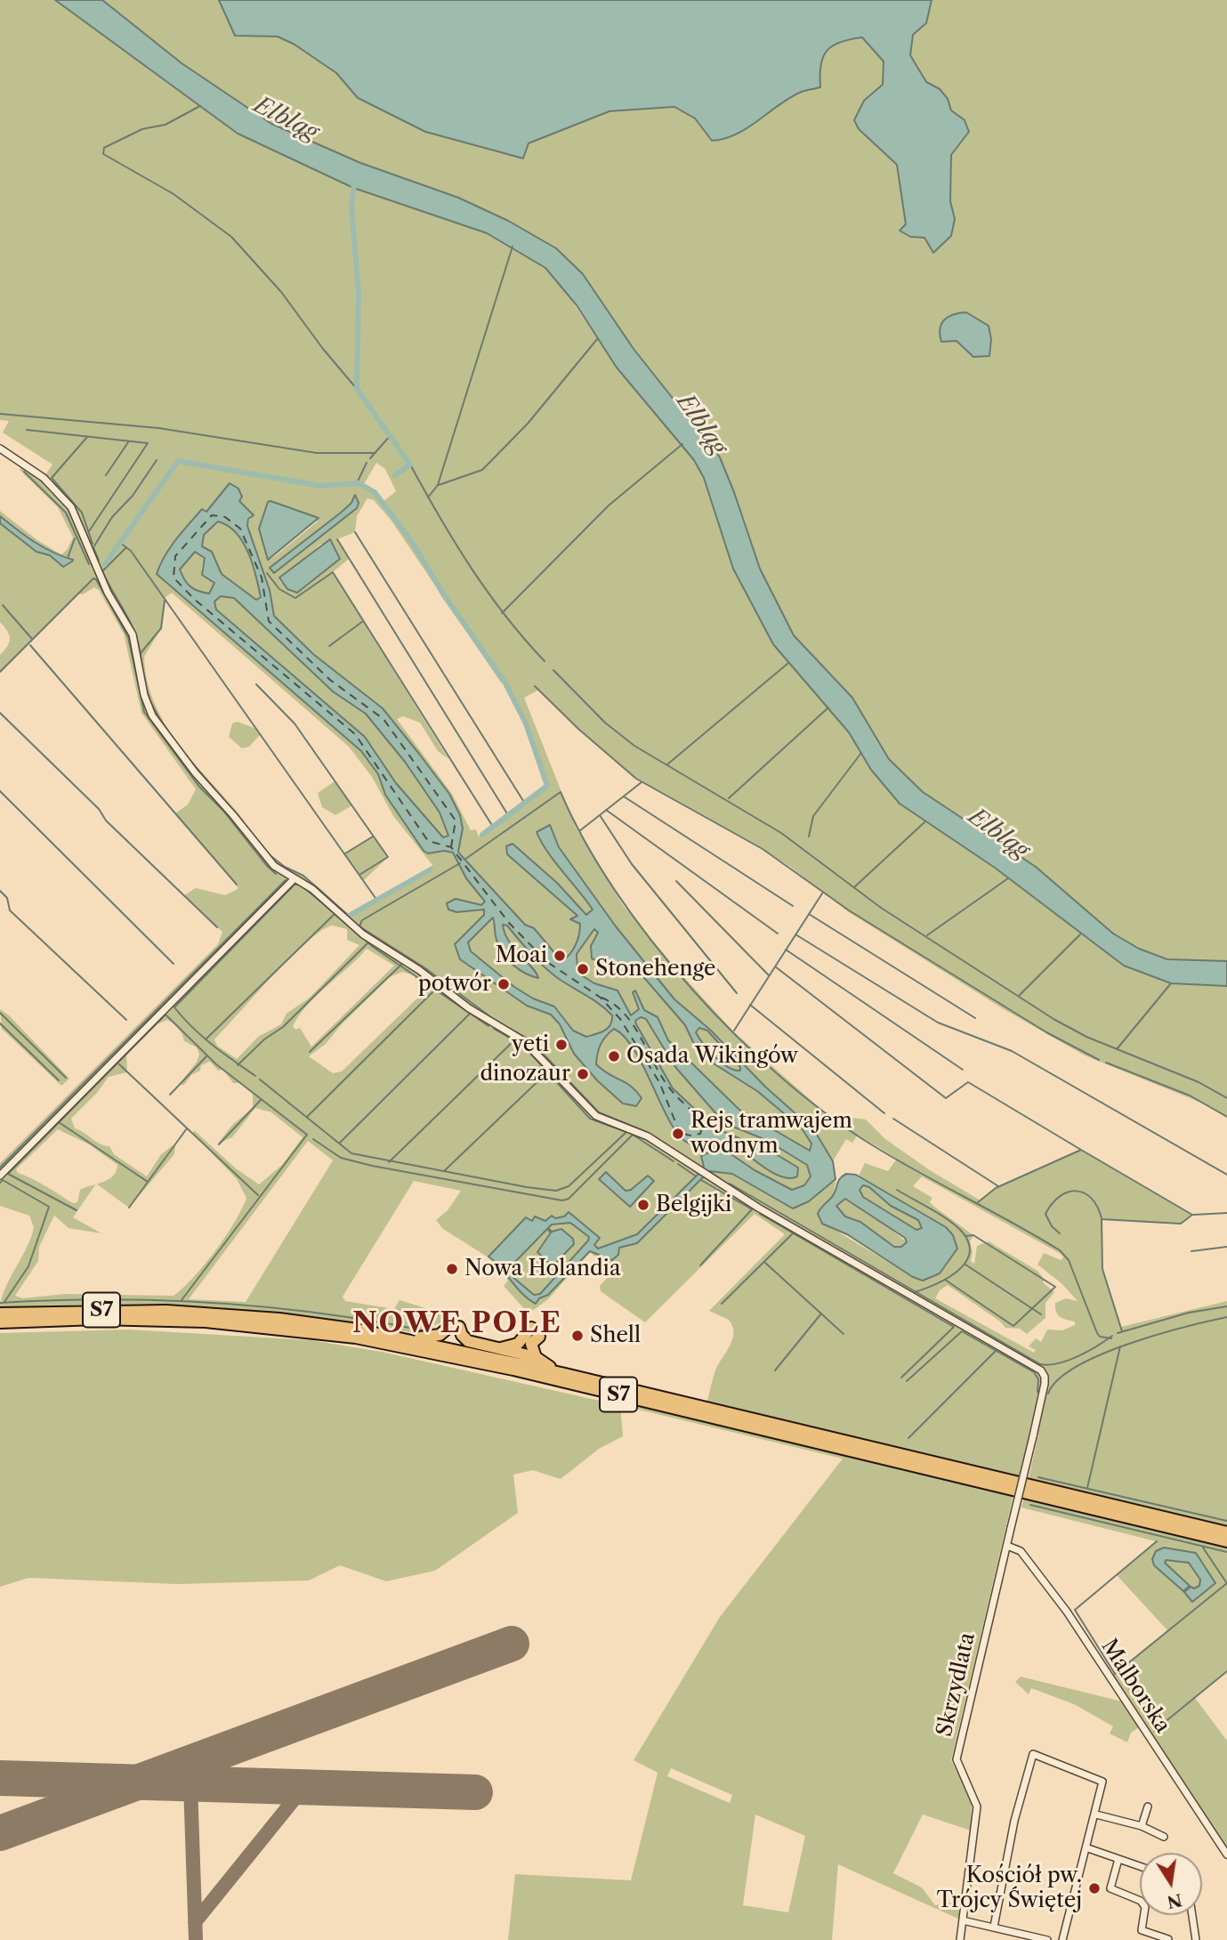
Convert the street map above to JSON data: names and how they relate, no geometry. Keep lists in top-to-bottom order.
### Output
{
  "streets": {
    "highway": ["S7"],
    "street": ["Skrzydlata", "Malborska"]
  },
  "crossings": [
    ["Skrzydlata", "Malborska"]
  ],
  "districts": ["NOWE POLE"],
  "water": ["Elbląg"],
  "places": [
    "Moai",
    "Stonehenge",
    "potwór",
    "yeti",
    "Osada Wikingów",
    "dinozaur",
    "Rejs tramwajem wodnym",
    "Belgijki",
    "Nowa Holandia",
    "Shell",
    "Kościół pw. Trójcy Świętej"
  ],
  "north": "bottom"
}
